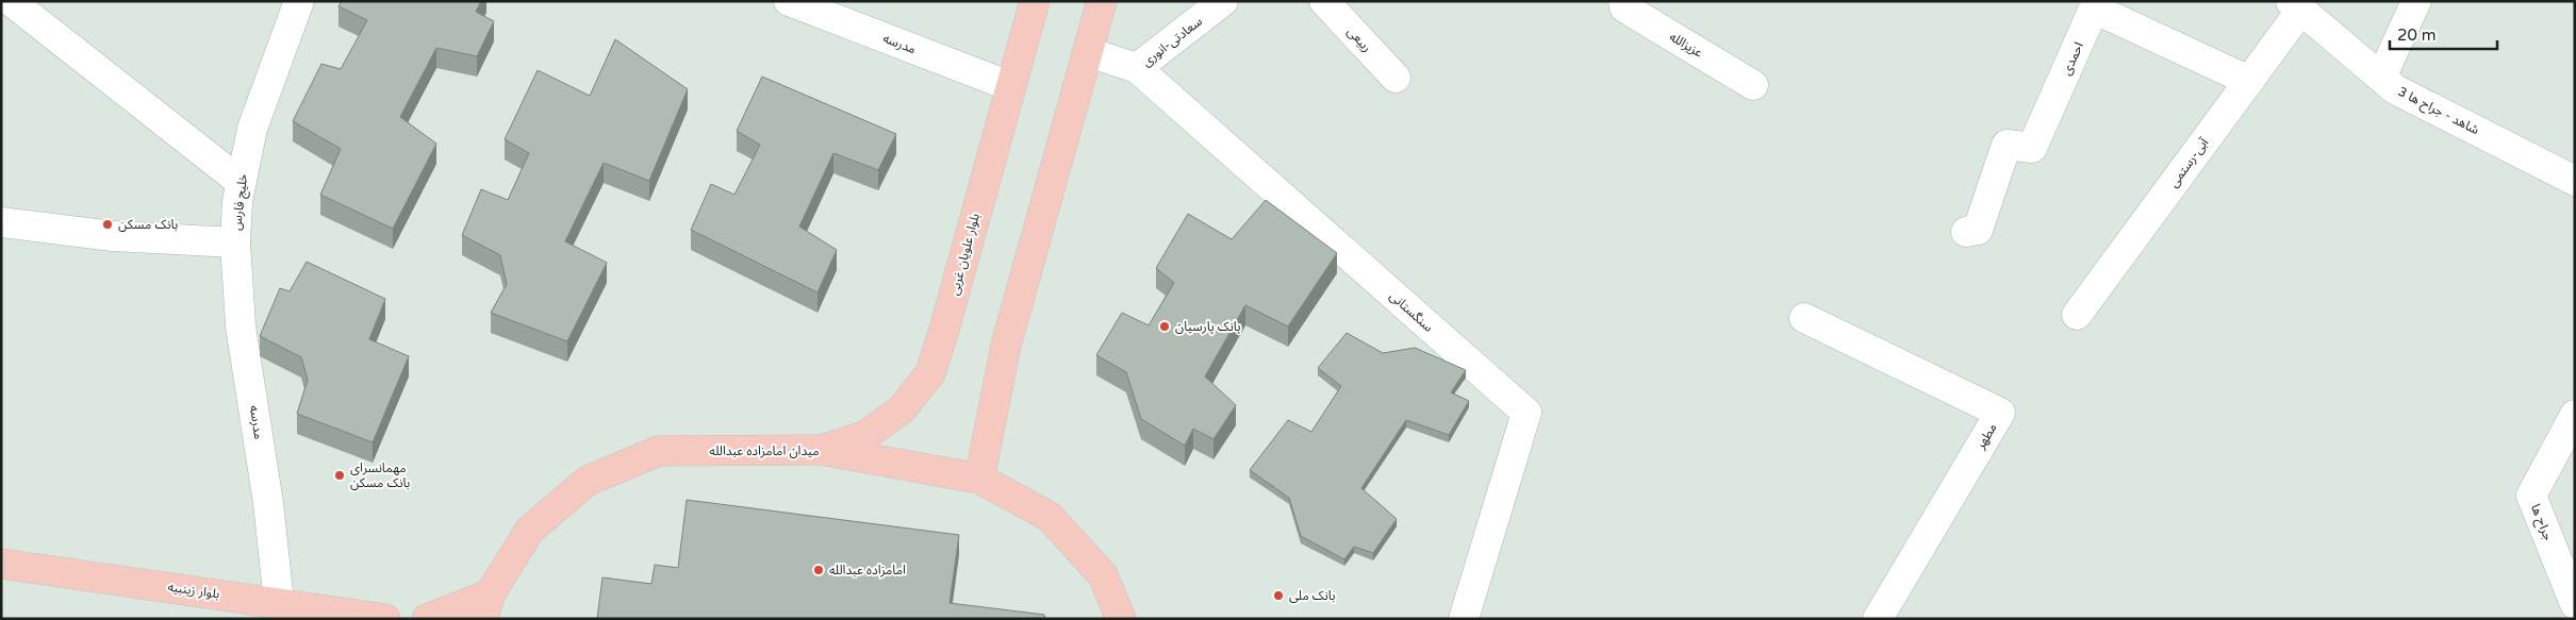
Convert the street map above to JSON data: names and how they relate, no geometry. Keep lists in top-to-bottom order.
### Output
{
  "streets": {
    "main road": ["بلوار علویان غربی", "میدان امامزاده عبدالله", "بلوار زینبیه"],
    "street": [
      "ربیعی",
      "سعادتی-انوری",
      "مدرسه",
      "عزیزالله",
      "احمدی",
      "شاهد - جراح ها 3",
      "آبی-رستمی",
      "خلیج فارس",
      "سنگستانی",
      "مطهر",
      "جراح ها"
    ]
  },
  "crossings": [
    ["سعادتی-انوری", "سنگستانی"],
    ["مدرسه", "خلیج فارس"],
    ["مدرسه", "بلوار علویان غربی"],
    ["مدرسه", "بلوار زینبیه"],
    ["احمدی", "آبی-رستمی"],
    ["شاهد - جراح ها 3", "آبی-رستمی"],
    ["بلوار علویان غربی", "میدان امامزاده عبدالله"]
  ],
  "places": [
    "بانک مسکن",
    "بانک پارسیان",
    "مهمانسرای بانک مسکن",
    "امامزاده عبدالله",
    "بانک ملی"
  ],
  "scale_bar": "20 m"
}
